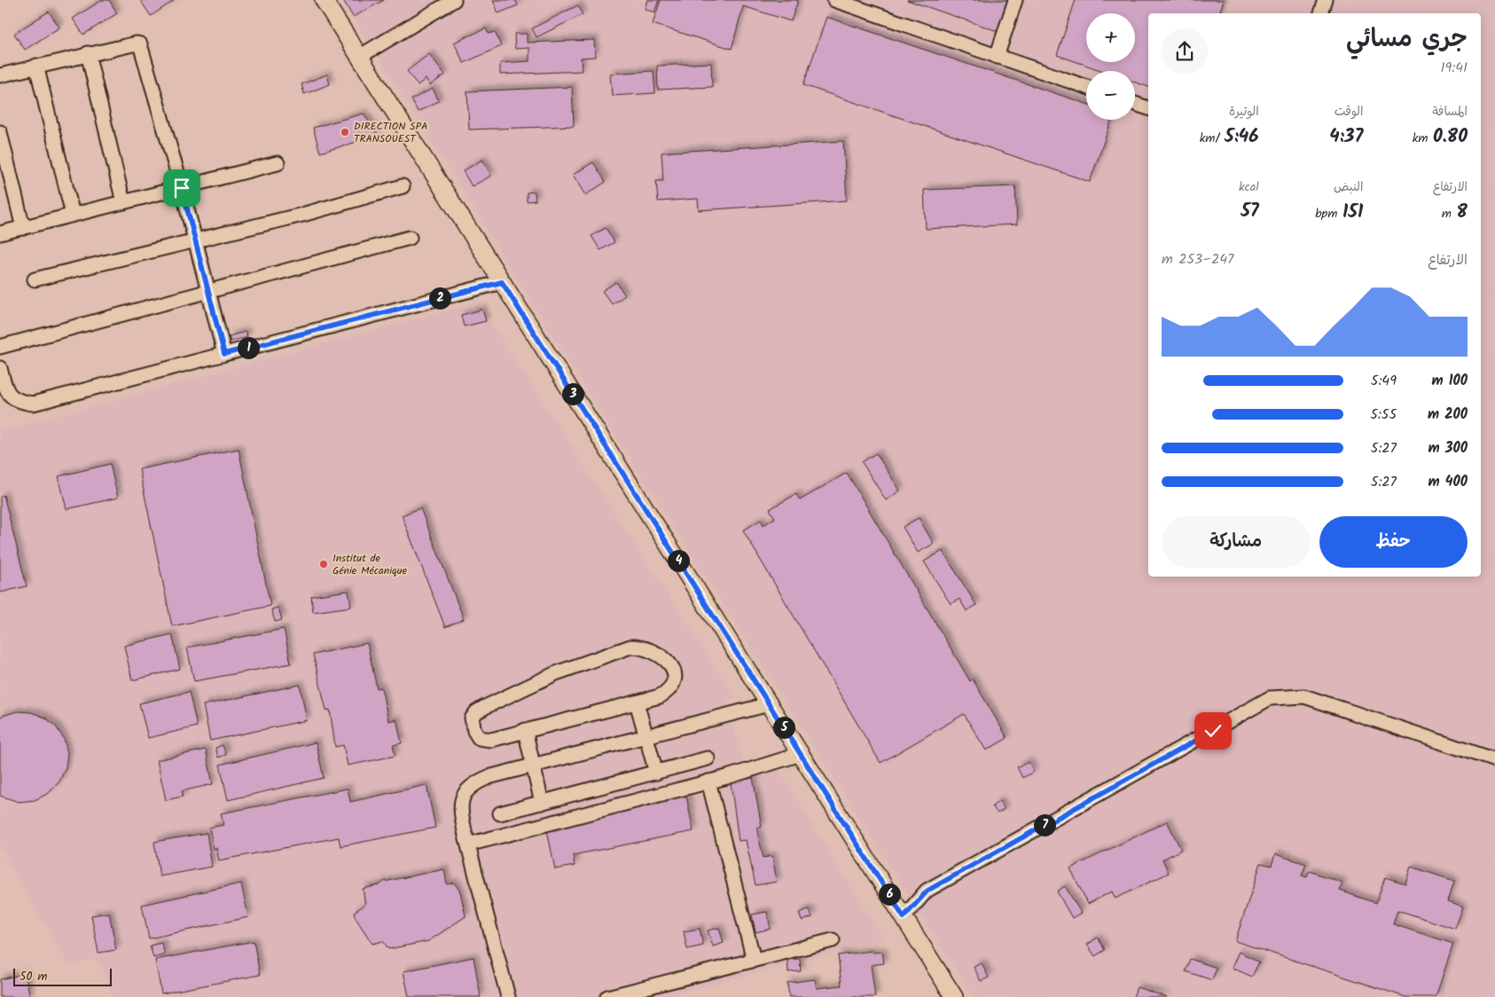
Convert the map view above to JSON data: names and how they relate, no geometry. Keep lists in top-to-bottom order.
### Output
{
  "places": ["DIRECTION SPA TRANSOUEST", "Institut de Génie Mécanique"],
  "scale_bar": "50 m",
  "page": {
    "map_buttons": ["+", "−"],
    "heading": ["جري مسائي", "19:41"],
    "stats": [
      ["المسافة", "0.80 km"],
      ["الوقت", "4:37"],
      ["الوتيرة", "5:46 /km"],
      ["الارتفاع", "8 m"],
      ["النبض", "151 bpm"],
      ["kcal", "57"]
    ],
    "chart": ["الارتفاع", "247–253 m"],
    "pins": [
      "2",
      "1",
      "3",
      "4",
      "5",
      "7",
      "6"
    ],
    "list": [
      {
        "name": "100 m",
        "note": "5:49"
      },
      {
        "name": "200 m",
        "note": "5:55"
      },
      {
        "name": "300 m",
        "note": "5:27"
      },
      {
        "name": "400 m",
        "note": "5:27"
      }
    ],
    "buttons": ["حفظ", "مشاركة"],
    "scale": "50 m"
  }
}
